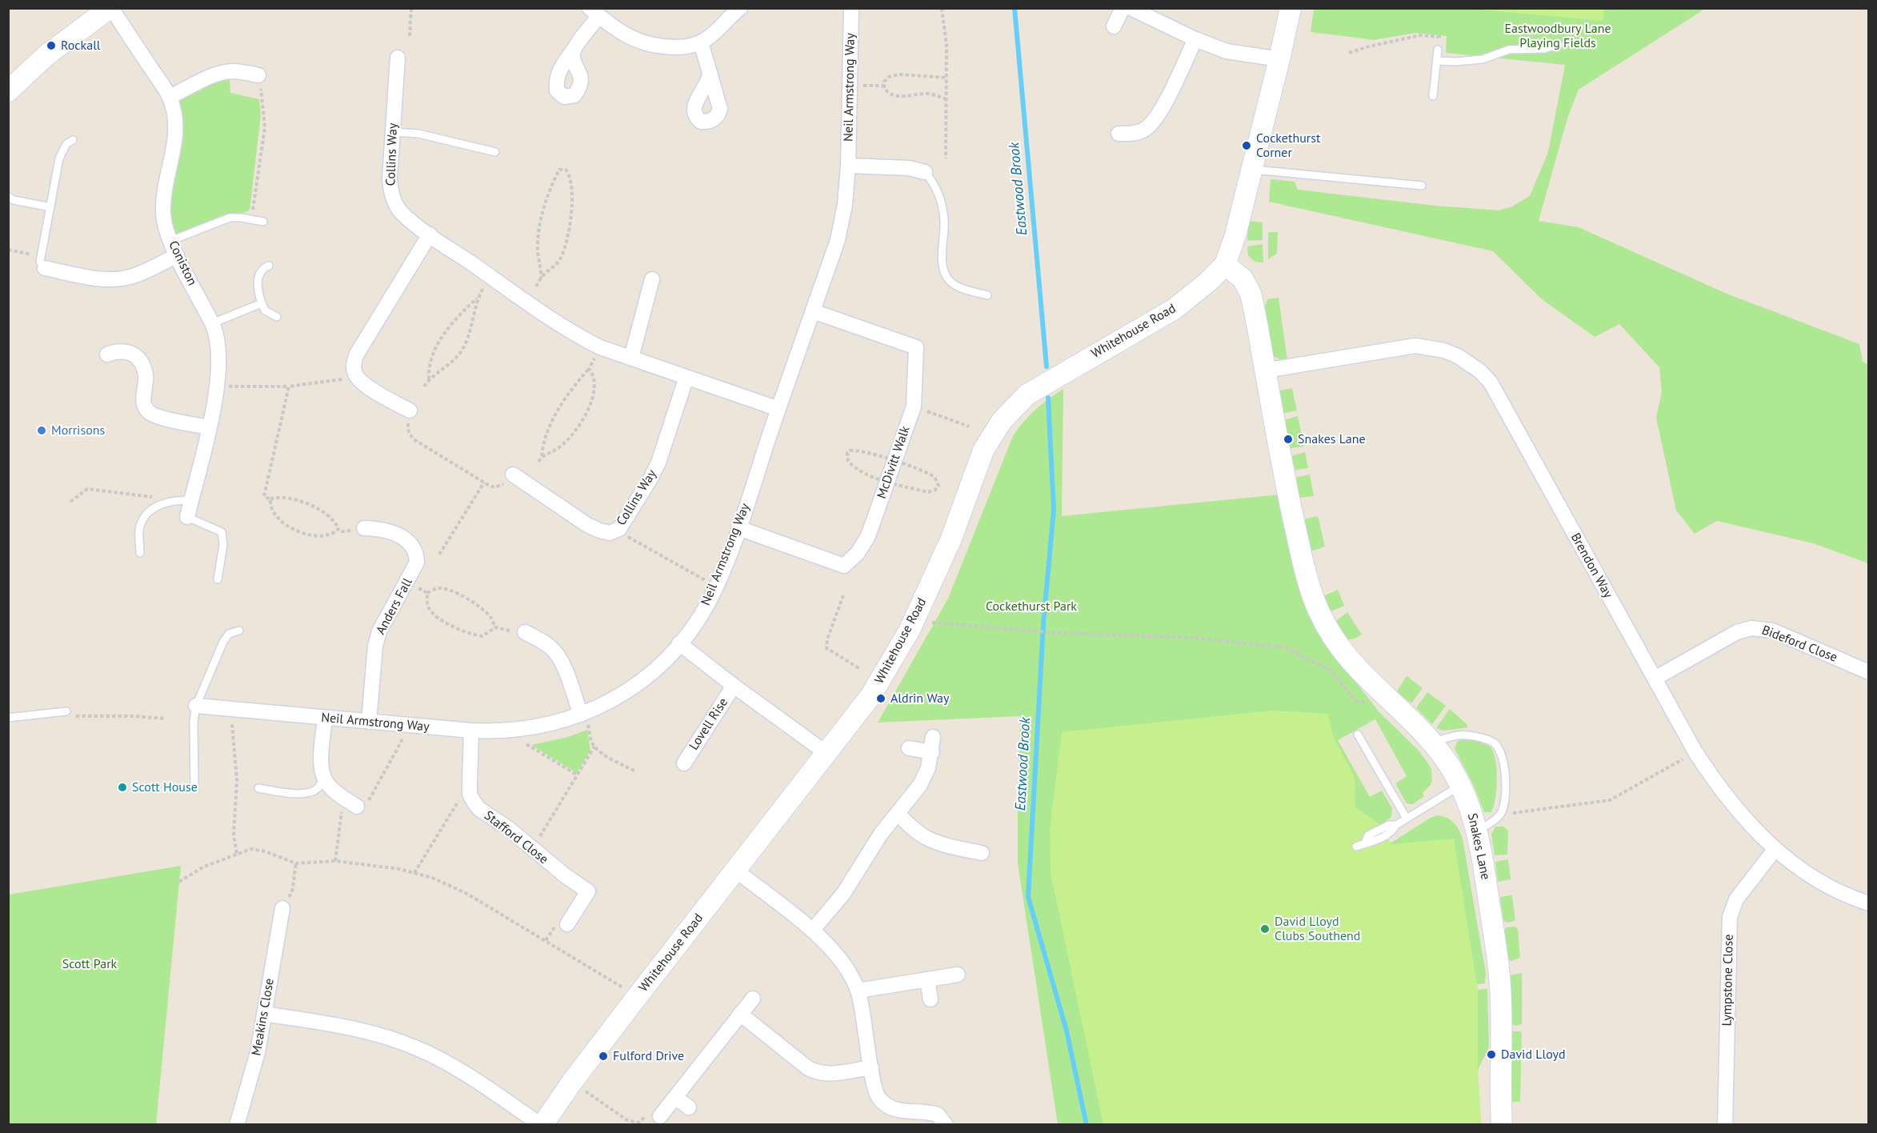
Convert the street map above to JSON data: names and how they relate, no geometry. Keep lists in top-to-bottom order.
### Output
{
  "streets": {
    "street": [
      "Neil Armstrong Way",
      "Collins Way",
      "Coniston",
      "Whitehouse Road",
      "McDivitt Walk",
      "Brendon Way",
      "Anders Fall",
      "Bideford Close",
      "Lovell Rise",
      "Stafford Close",
      "Snakes Lane",
      "Lympstone Close",
      "Meakins Close"
    ]
  },
  "crossings": [
    ["Neil Armstrong Way", "Collins Way"],
    ["Neil Armstrong Way", "McDivitt Walk"],
    ["Neil Armstrong Way", "Anders Fall"],
    ["Neil Armstrong Way", "Stafford Close"],
    ["Whitehouse Road", "Snakes Lane"],
    ["Brendon Way", "Bideford Close"],
    ["Brendon Way", "Snakes Lane"],
    ["Brendon Way", "Lympstone Close"]
  ],
  "water": ["Eastwood Brook"],
  "parks": ["Eastwoodbury Lane Playing Fields", "Cockethurst Park", "Scott Park"],
  "places": [
    "Rockall",
    "Cockethurst Corner",
    "Morrisons",
    "Snakes Lane",
    "Aldrin Way",
    "Scott House",
    "David Lloyd Clubs Southend",
    "David Lloyd",
    "Fulford Drive"
  ]
}
